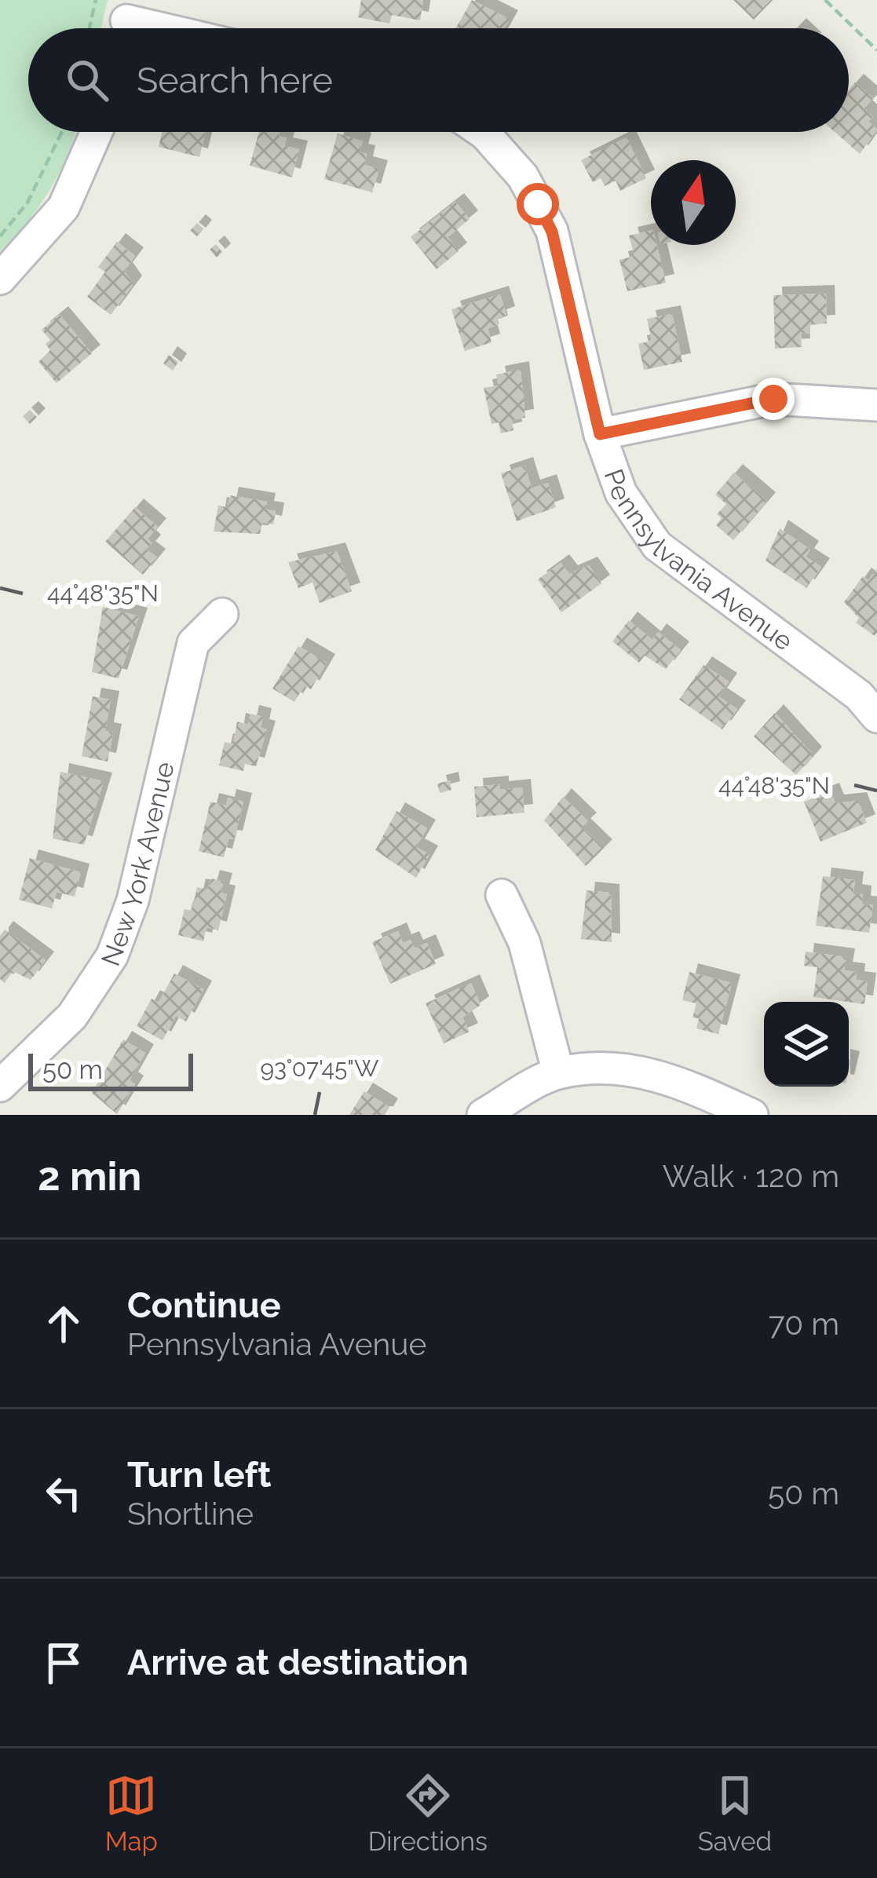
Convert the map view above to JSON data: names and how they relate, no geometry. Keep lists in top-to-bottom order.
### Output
{
  "streets": {
    "street": ["Pennsylvania Avenue", "New York Avenue"]
  },
  "scale_bar": "50 m",
  "north": "top",
  "page": {
    "search": "Search here",
    "scale": "50 m",
    "heading": ["2 min", "Walk · 120 m"],
    "list": [
      ["Continue", "Pennsylvania Avenue", "70 m"],
      ["Turn left", "Shortline", "50 m"],
      "Arrive at destination"
    ],
    "nav": ["Map", "Directions", "Saved"]
  },
  "coordinates": ["44°48'35\"N", "93°07'45\"W"]
}
